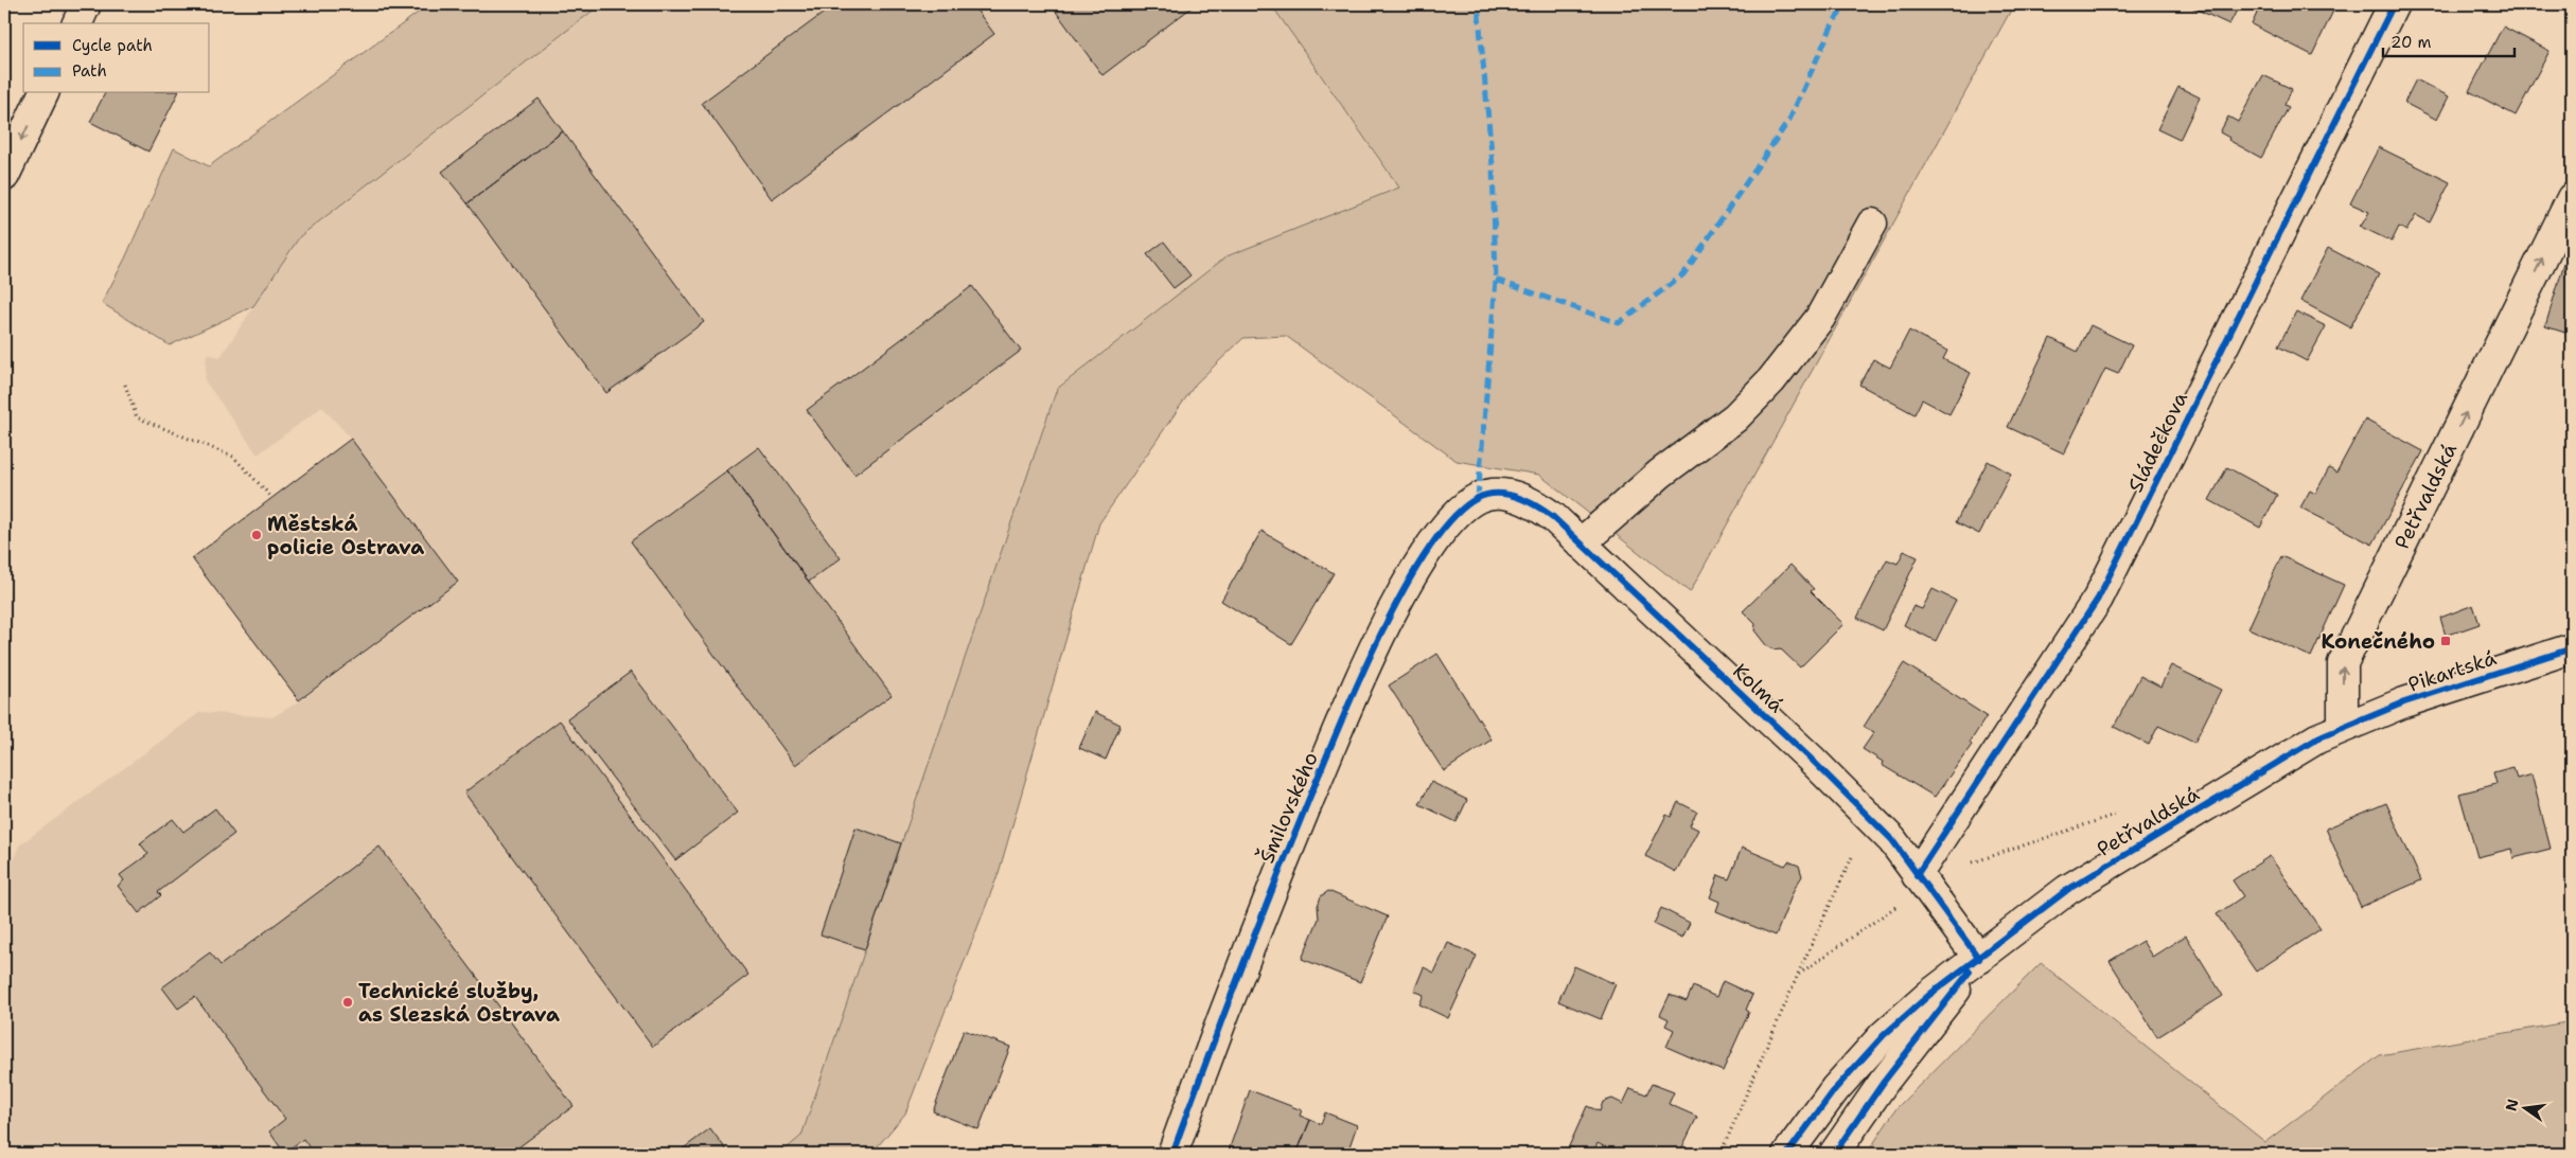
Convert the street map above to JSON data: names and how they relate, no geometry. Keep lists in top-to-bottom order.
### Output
{
  "streets": {
    "street": [
      "Sládečkova",
      "Petřvaldská",
      "Pikartská",
      "Kolmá",
      "Šmilovského"
    ]
  },
  "crossings": [
    ["Sládečkova", "Kolmá"],
    ["Petřvaldská", "Pikartská"],
    ["Petřvaldská", "Kolmá"],
    ["Kolmá", "Šmilovského"]
  ],
  "one_way": ["Petřvaldská"],
  "places": {
    "other": ["Městská policie Ostrava", "Technické služby, as Slezská Ostrava"],
    "transit": ["Konečného"]
  },
  "legend": ["Cycle path", "Path"],
  "scale_bar": "20 m",
  "north": "left"
}
